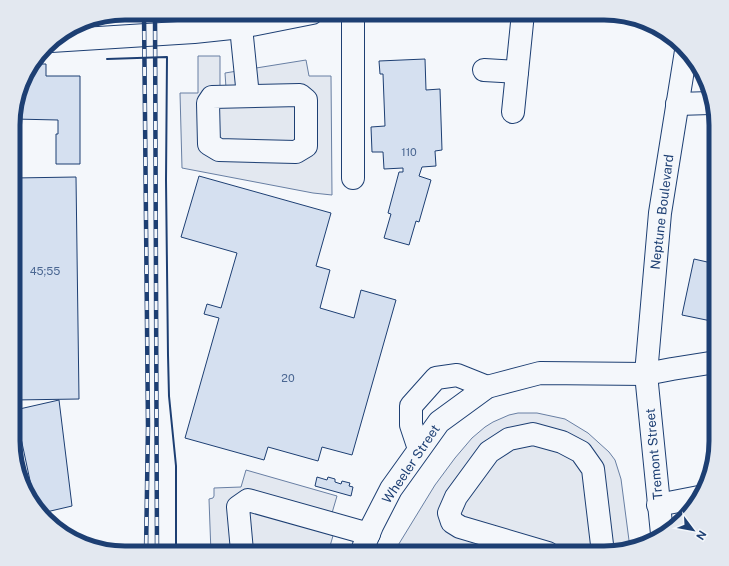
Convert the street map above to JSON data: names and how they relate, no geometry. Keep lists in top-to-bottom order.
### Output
{
  "streets": {
    "main road": ["Neptune Boulevard", "Tremont Street", "Wheeler Street"]
  },
  "crossings": [
    ["Neptune Boulevard", "Tremont Street"],
    ["Neptune Boulevard", "Wheeler Street"],
    ["Tremont Street", "Wheeler Street"]
  ],
  "house_numbers": ["110", "45;55", "20"],
  "north": "bottom right"
}
